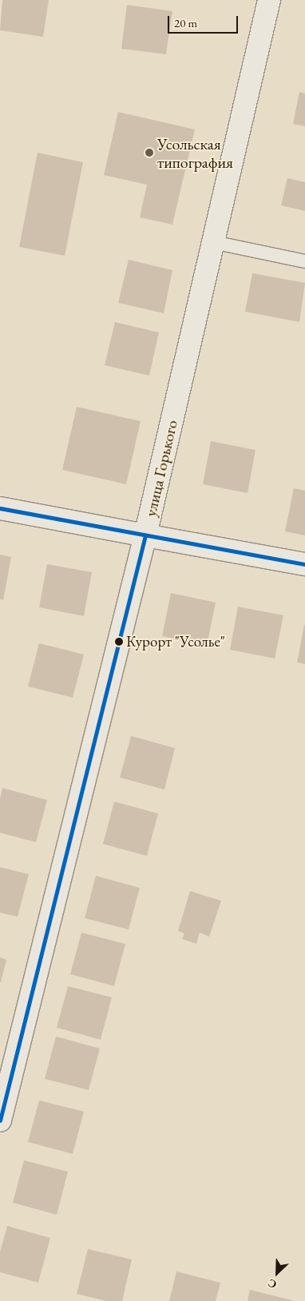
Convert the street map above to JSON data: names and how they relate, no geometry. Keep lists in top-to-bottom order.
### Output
{
  "streets": {
    "street": ["улица Горького"]
  },
  "places": ["Усольская типография", "Курорт \"Усолье\""],
  "scale_bar": "20 m",
  "north": "bottom left"
}
